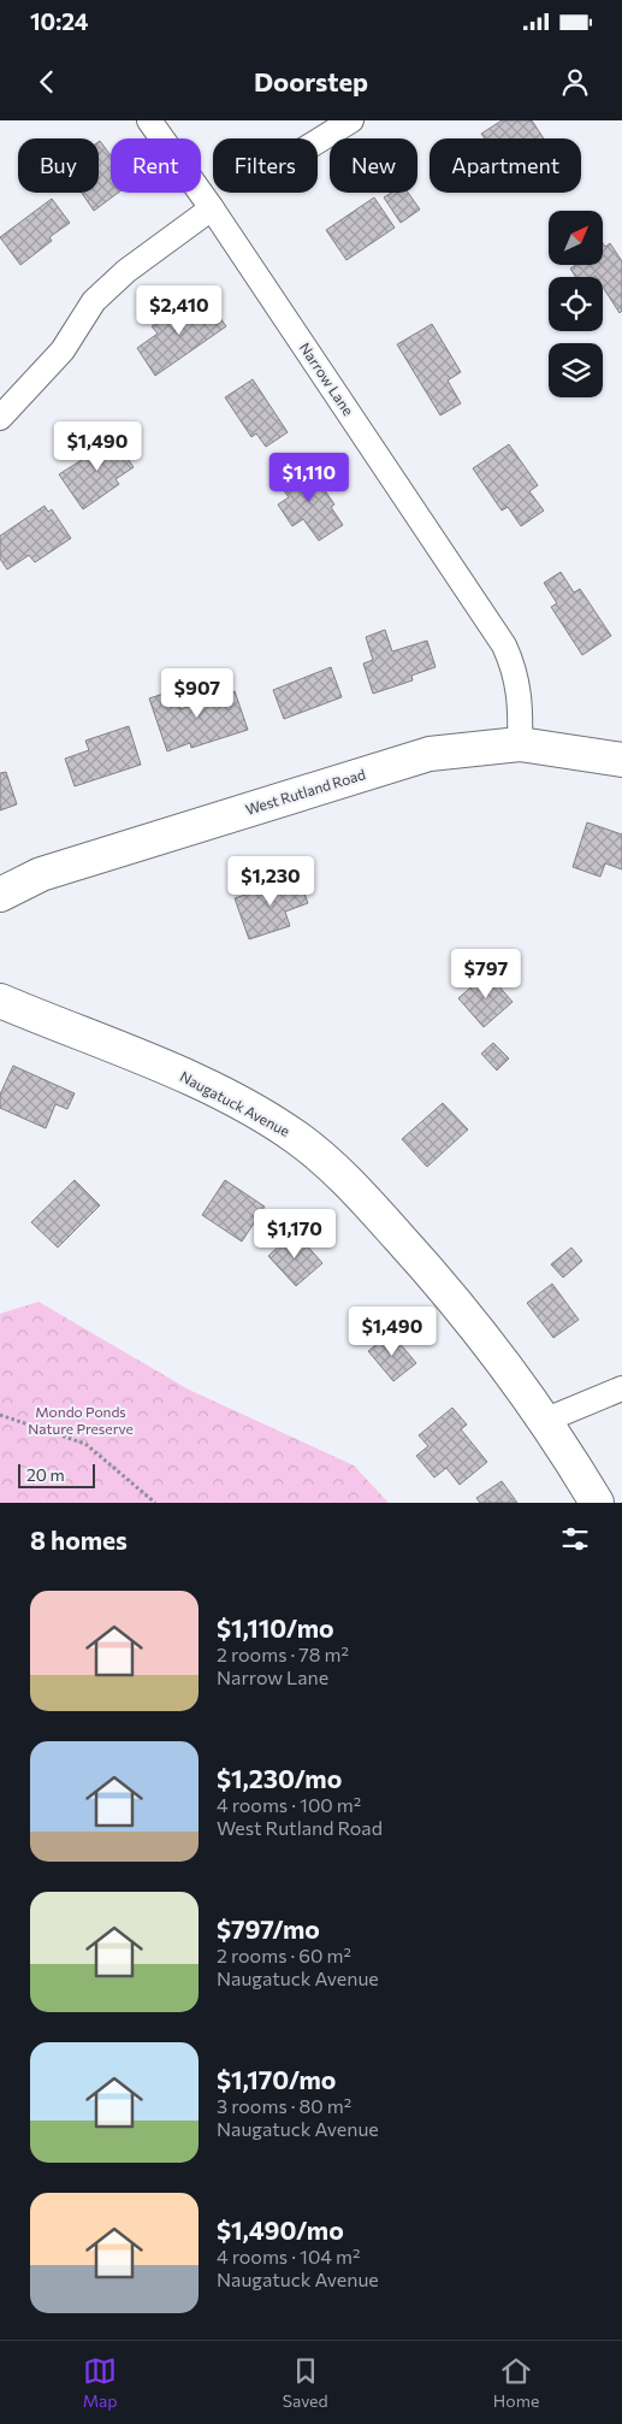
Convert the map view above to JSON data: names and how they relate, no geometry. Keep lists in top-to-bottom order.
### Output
{
  "streets": {
    "main road": ["West Rutland Road", "Naugatuck Avenue"],
    "street": ["Narrow Lane"]
  },
  "crossings": [
    ["Narrow Lane", "West Rutland Road"]
  ],
  "parks": ["Mondo Ponds Nature Preserve"],
  "scale_bar": "20 m",
  "north": "top right",
  "page": {
    "status": "10:24",
    "header": "Doorstep",
    "chip": [
      "Buy",
      "Rent",
      "Filters",
      "New",
      "Apartment"
    ],
    "price": [
      "$2,410",
      "$1,490",
      "$1,110",
      "$907",
      "$1,230",
      "$797",
      "$1,170",
      "$1,490"
    ],
    "scale": "20 m",
    "heading": "8 homes",
    "list": [
      {
        "name": "$1,110/mo",
        "note": "2 rooms · 78 m² · Narrow Lane"
      },
      {
        "name": "$1,230/mo",
        "note": "4 rooms · 100 m² · West Rutland Road"
      },
      {
        "name": "$797/mo",
        "note": "2 rooms · 60 m² · Naugatuck Avenue"
      },
      {
        "name": "$1,170/mo",
        "note": "3 rooms · 80 m² · Naugatuck Avenue"
      },
      {
        "name": "$1,490/mo",
        "note": "4 rooms · 104 m² · Naugatuck Avenue"
      }
    ],
    "tabs": ["Map", "Saved", "Home"]
  }
}
